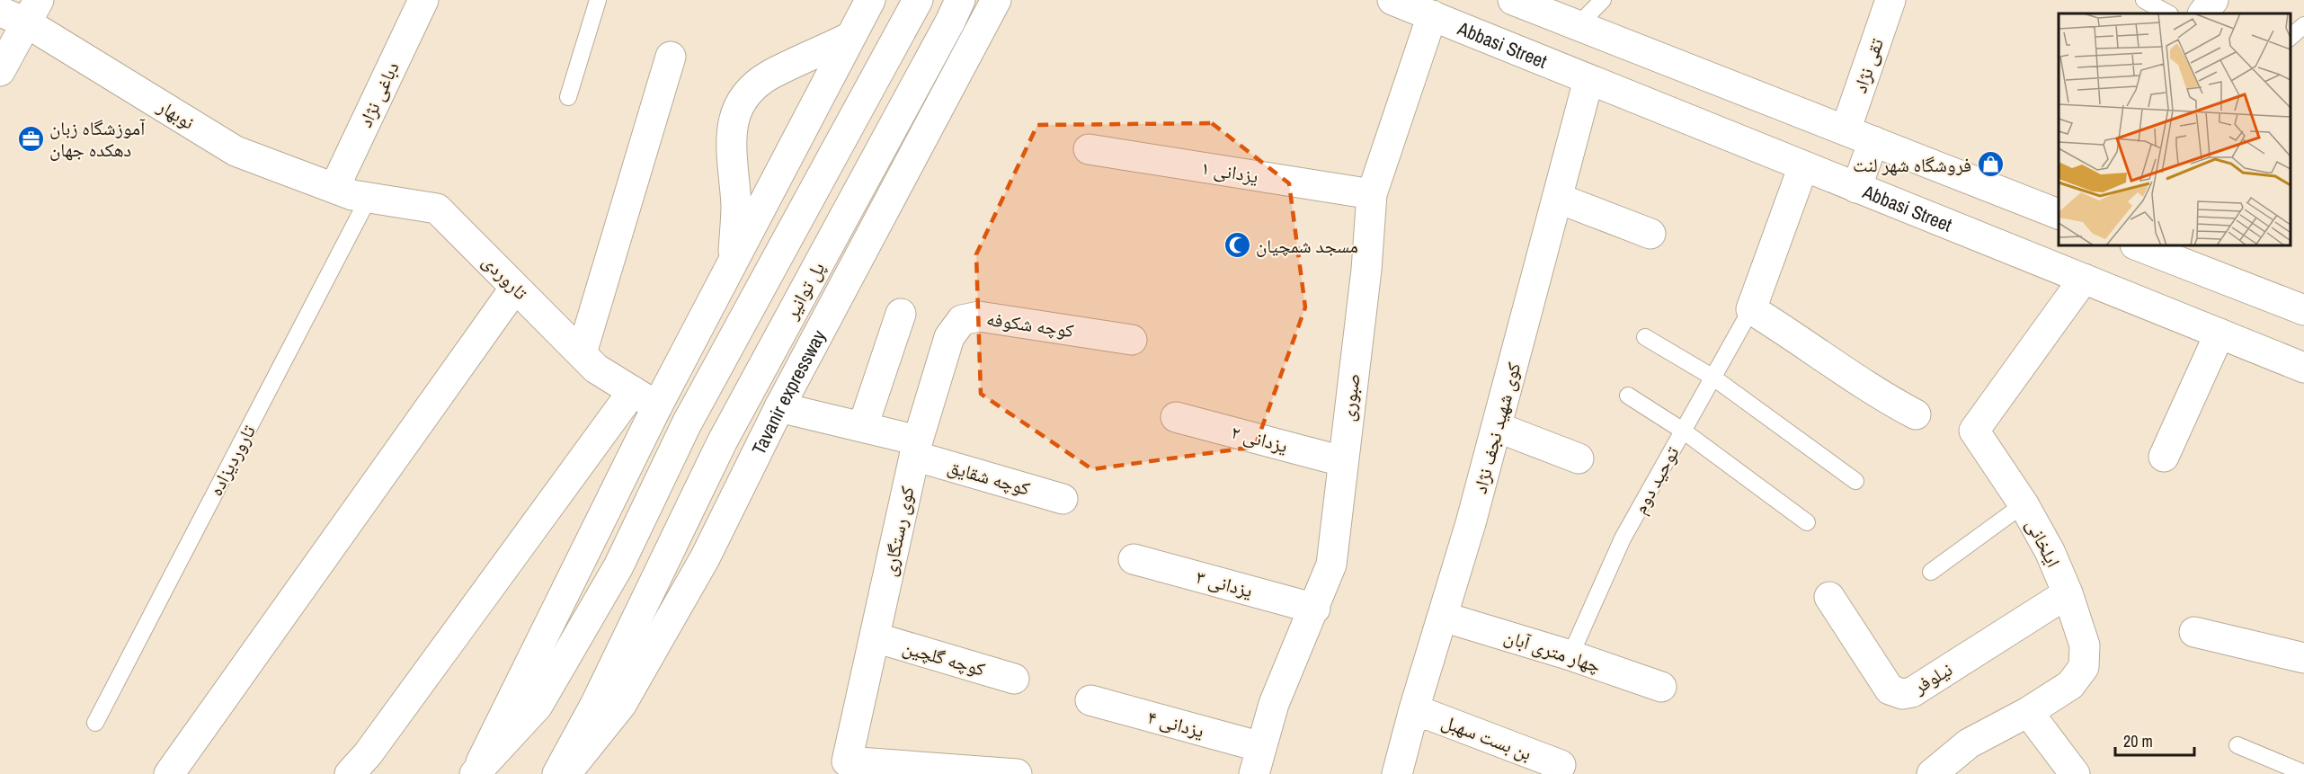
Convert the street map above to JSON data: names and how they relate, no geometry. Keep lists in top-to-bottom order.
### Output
{
  "streets": {
    "main road": [
      "Abbasi Street",
      "تقی نژاد",
      "دباغی نژاد",
      "نوبهار",
      "یزدانی ۱",
      "تاروردی",
      "پل توانیر",
      "کوچه شکوفه",
      "Tavanir expressway",
      "صبوری",
      "کوی شهید نجف نژاد",
      "یزدانی ۲",
      "کوچه شقایق",
      "توحید دوم",
      "کوی رستگاری",
      "ایلخانی",
      "یزدانی ۳",
      "چهار متری آبان",
      "کوچه گلچین",
      "نیلوفر",
      "یزدانی ۴",
      "بن بست سهبل"
    ],
    "lane": ["تاروردیزاده"]
  },
  "crossings": [
    ["Abbasi Street", "صبوری"],
    ["Abbasi Street", "کوی شهید نجف نژاد"],
    ["Abbasi Street", "توحید دوم"],
    ["Abbasi Street", "ایلخانی"],
    ["دباغی نژاد", "نوبهار"],
    ["دباغی نژاد", "تاروردی"],
    ["نوبهار", "تاروردی"],
    ["یزدانی ۱", "صبوری"],
    ["تاروردی", "تاروردیزاده"],
    ["کوچه شکوفه", "کوچه شقایق"],
    ["کوچه شکوفه", "کوی رستگاری"],
    ["صبوری", "یزدانی ۲"],
    ["صبوری", "یزدانی ۳"],
    ["صبوری", "یزدانی ۴"],
    ["کوی شهید نجف نژاد", "چهار متری آبان"],
    ["کوی شهید نجف نژاد", "بن بست سهبل"],
    ["کوچه شقایق", "کوی رستگاری"],
    ["توحید دوم", "چهار متری آبان"],
    ["کوی رستگاری", "کوچه گلچین"],
    ["ایلخانی", "نیلوفر"]
  ],
  "places": {
    "office": ["آموزشگاه زبان دهکده جهان"],
    "shop": ["فروشگاه شهر لنت"],
    "mosque": ["مسجد شمچیان"]
  },
  "scale_bar": "20 m"
}
